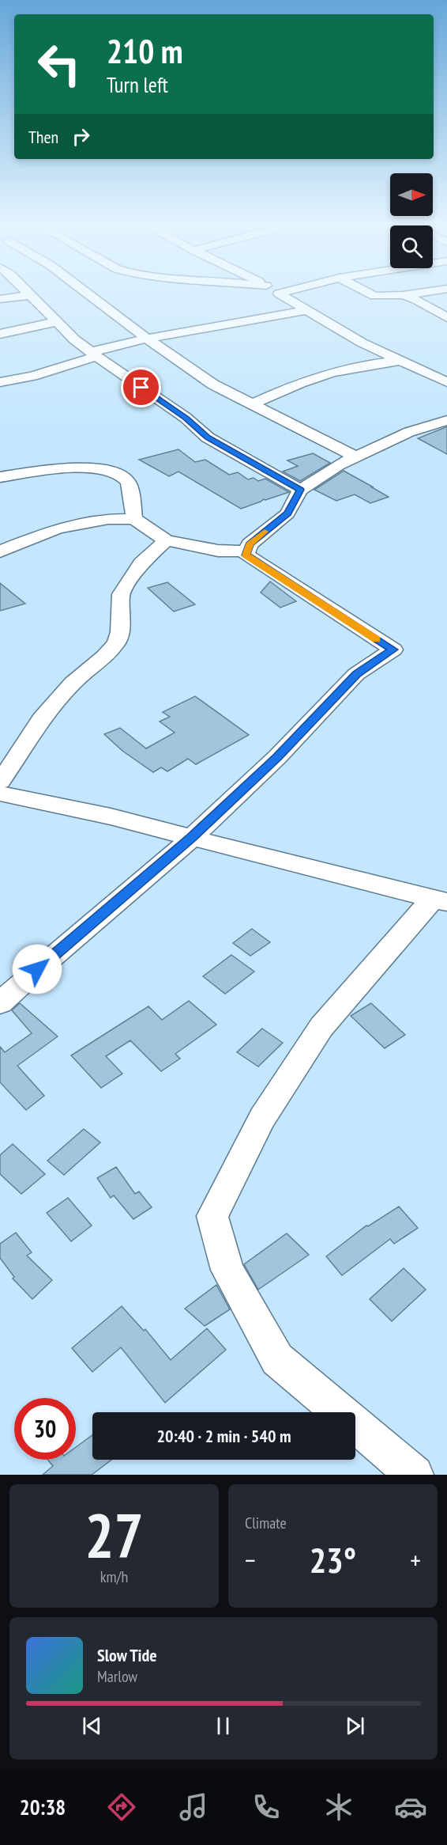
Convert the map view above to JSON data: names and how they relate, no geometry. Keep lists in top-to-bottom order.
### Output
{
  "north": "right",
  "page": {
    "turn": ["210 m", "Turn left"],
    "then": "Then",
    "limit": "30",
    "trip": "20:40 · 2 min · 540 m",
    "tile": [
      ["27", "km/h"],
      "Climate"
    ],
    "heat": ["−", "23°", "+"],
    "song": ["Slow Tide", "Marlow"],
    "tabs": "20:38"
  }
}
